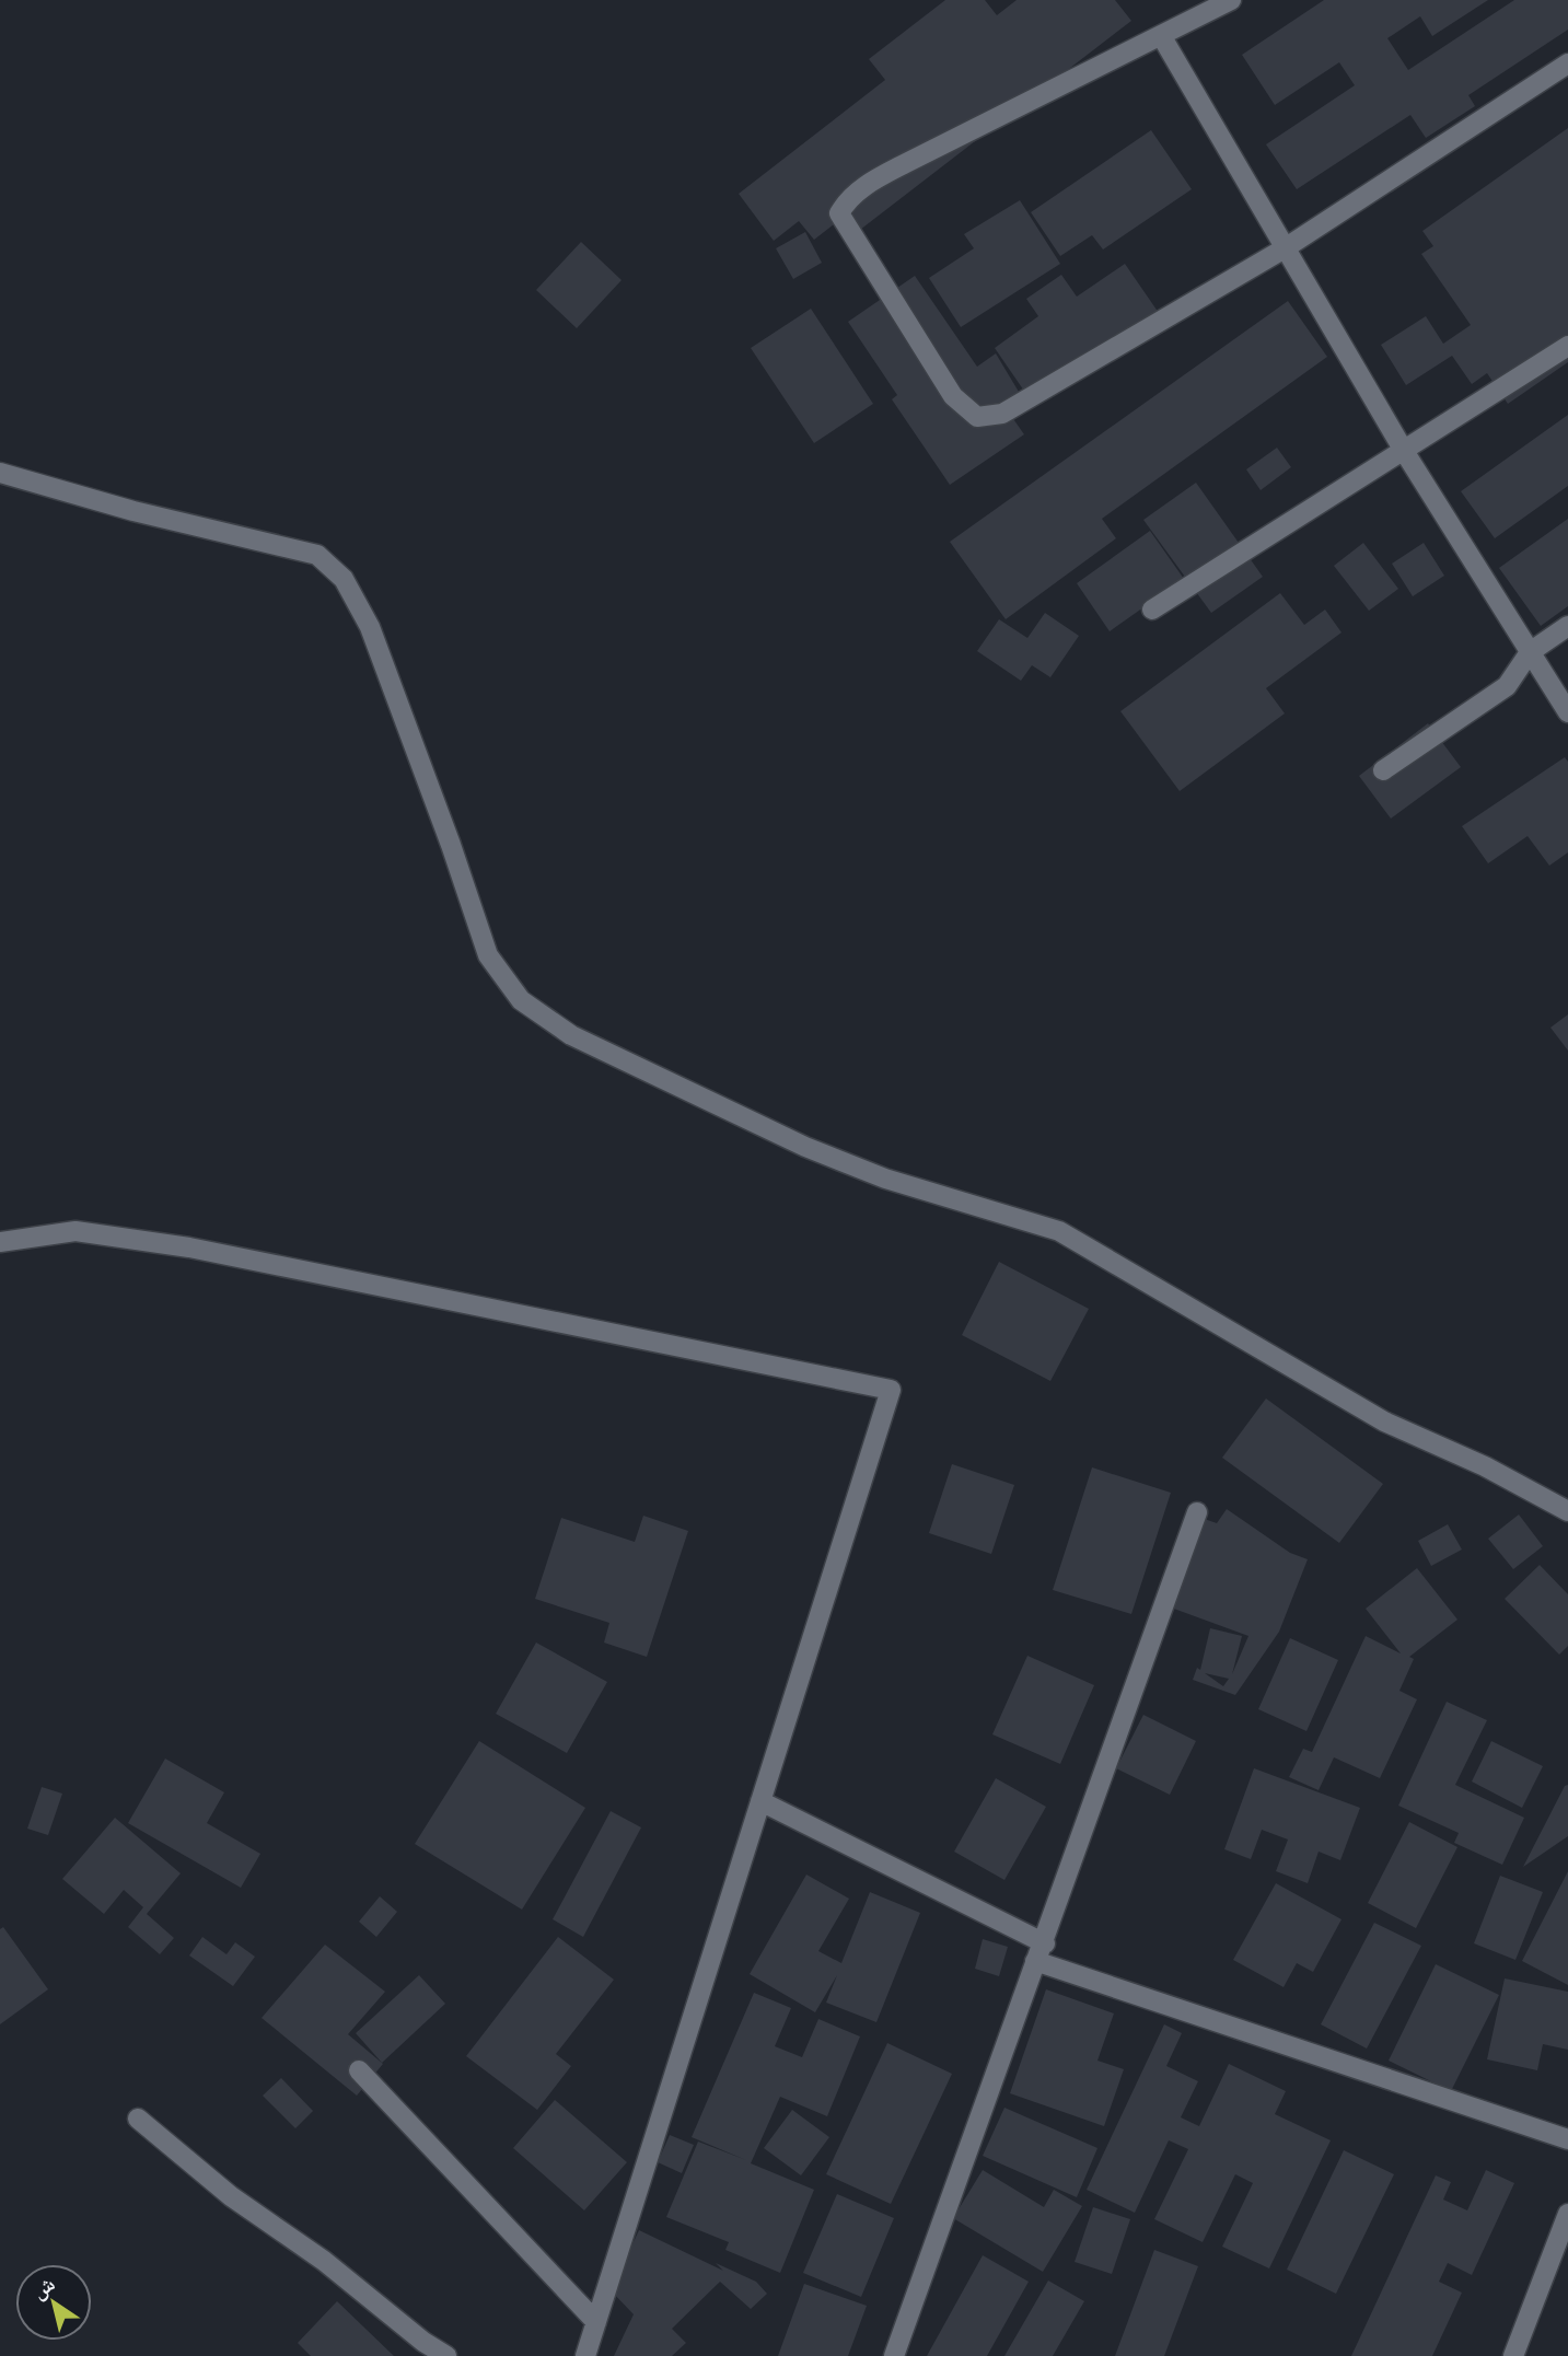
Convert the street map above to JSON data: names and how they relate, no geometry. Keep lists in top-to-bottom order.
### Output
{
  "north": "top left"
}
